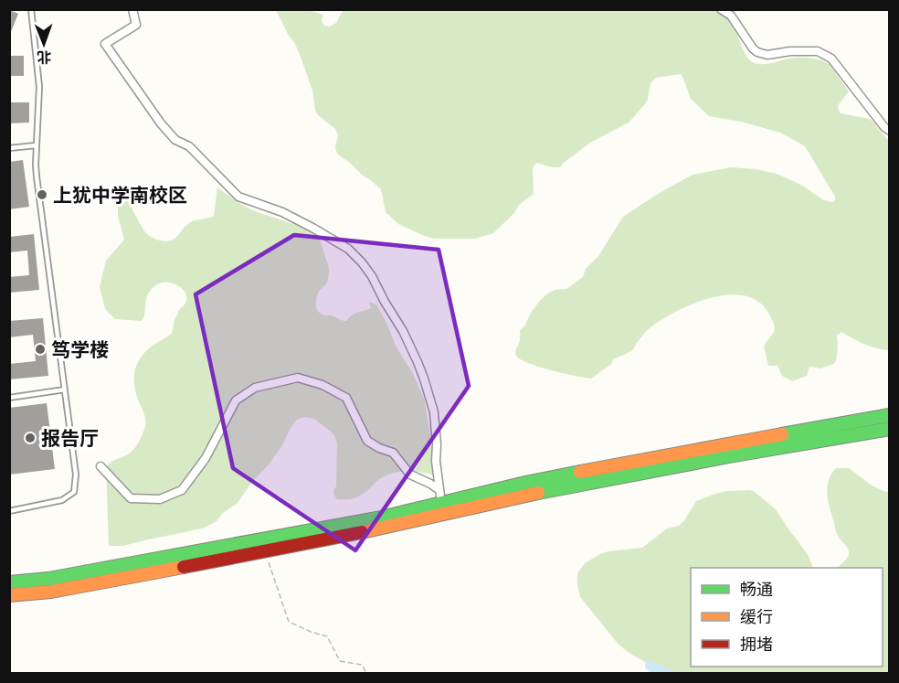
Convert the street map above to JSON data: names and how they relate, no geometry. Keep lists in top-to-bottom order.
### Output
{
  "places": ["上犹中学南校区", "笃学楼", "报告厅"],
  "legend": ["畅通", "缓行", "拥堵"],
  "north": "bottom"
}
